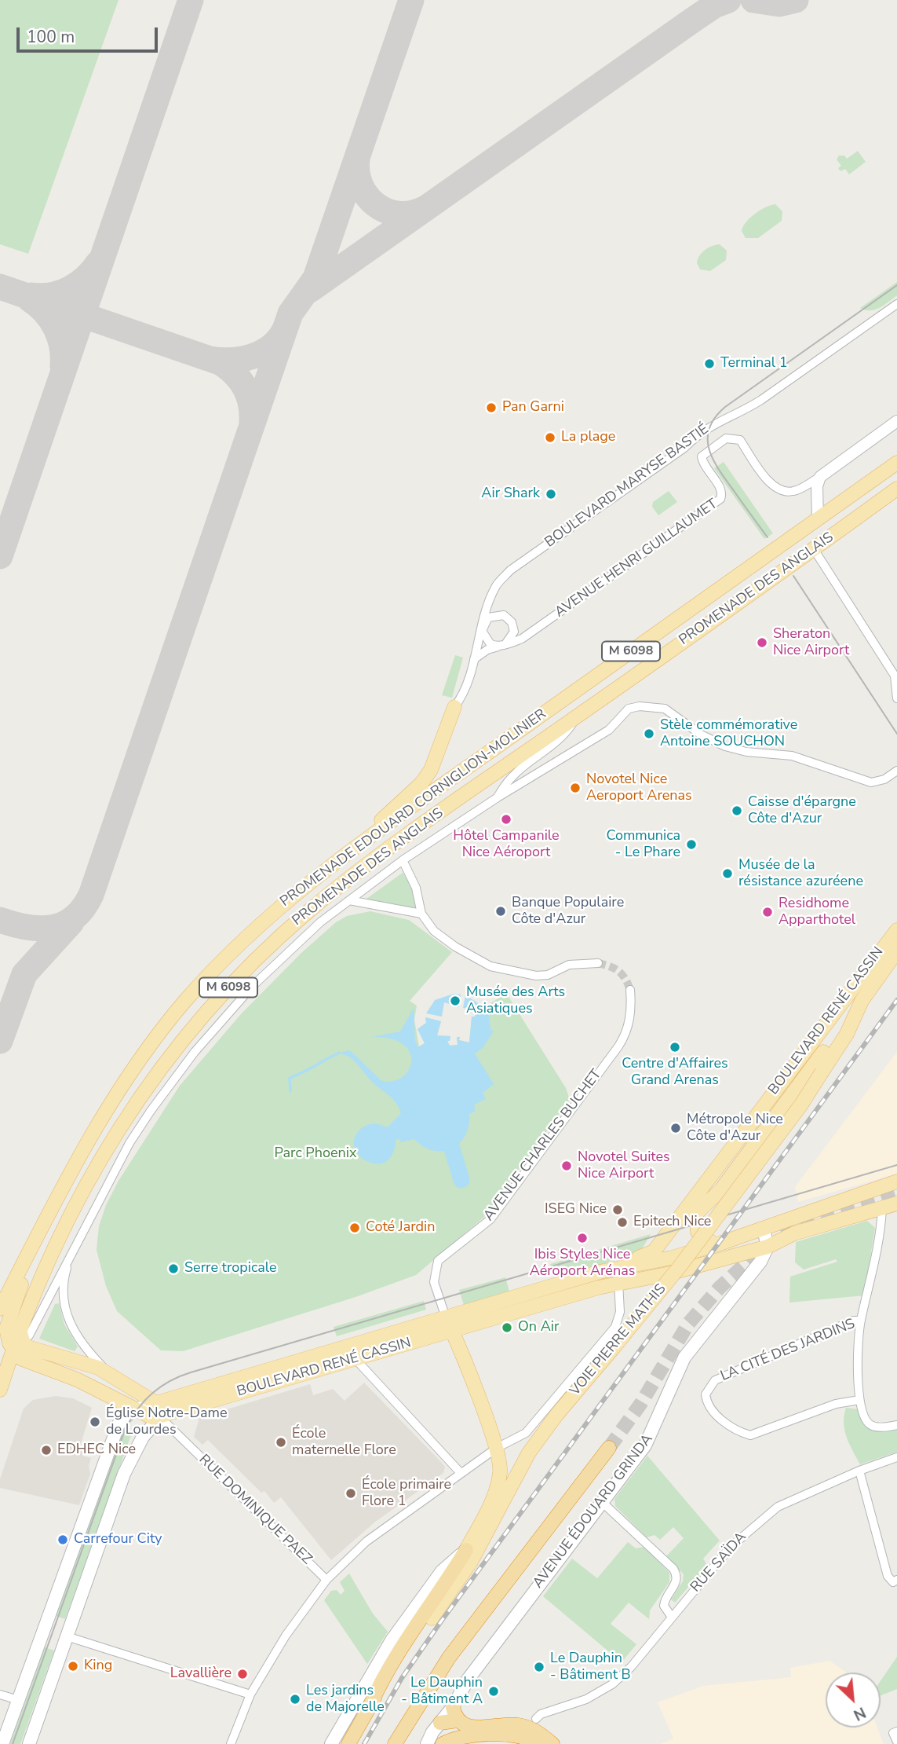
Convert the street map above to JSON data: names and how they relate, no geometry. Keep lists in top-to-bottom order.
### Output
{
  "streets": {
    "highway": ["VOIE PIERRE MATHIS"],
    "main road": [
      "PROMENADE DES ANGLAIS",
      "M 6098",
      "PROMENADE EDOUARD CORNIGLION-MOLINIER",
      "BOULEVARD RENÉ CASSIN",
      "AVENUE ÉDOUARD GRINDA"
    ],
    "street": [
      "BOULEVARD MARYSE BASTIÉ",
      "AVENUE HENRI GUILLAUMET",
      "AVENUE CHARLES BUCHET",
      "LA CITÉ DES JARDINS",
      "RUE DOMINIQUE PAEZ",
      "RUE SAÏDA"
    ]
  },
  "crossings": [
    ["BOULEVARD MARYSE BASTIÉ", "AVENUE HENRI GUILLAUMET"],
    ["BOULEVARD RENÉ CASSIN", "AVENUE CHARLES BUCHET"],
    ["BOULEVARD RENÉ CASSIN", "RUE DOMINIQUE PAEZ"],
    ["BOULEVARD RENÉ CASSIN", "AVENUE ÉDOUARD GRINDA"],
    ["AVENUE ÉDOUARD GRINDA", "RUE SAÏDA"]
  ],
  "parks": ["Parc Phoenix"],
  "places": [
    "Terminal 1",
    "Pan Garni",
    "La plage",
    "Air Shark",
    "Sheraton Nice Airport",
    "Stèle commémorative Antoine SOUCHON",
    "Novotel Nice Aeroport Arenas",
    "Caisse d'épargne Côte d'Azur",
    "Hôtel Campanile Nice Aéroport",
    "Communica - Le Phare",
    "Musée de la résistance azuréene",
    "Banque Populaire Côte d'Azur",
    "Residhome Apparthotel",
    "Musée des Arts Asiatiques",
    "Centre d'Affaires Grand Arenas",
    "Métropole Nice Côte d'Azur",
    "Novotel Suites Nice Airport",
    "ISEG Nice",
    "Epitech Nice",
    "Coté Jardin",
    "Ibis Styles Nice Aéroport Arénas",
    "Serre tropicale",
    "On Air",
    "Église Notre-Dame de Lourdes",
    "École maternelle Flore",
    "EDHEC Nice",
    "École primaire Flore 1",
    "Carrefour City",
    "King",
    "Le Dauphin - Bâtiment B",
    "Lavallière",
    "Le Dauphin - Bâtiment A",
    "Les jardins de Majorelle"
  ],
  "scale_bar": "100 m",
  "north": "bottom right"
}
